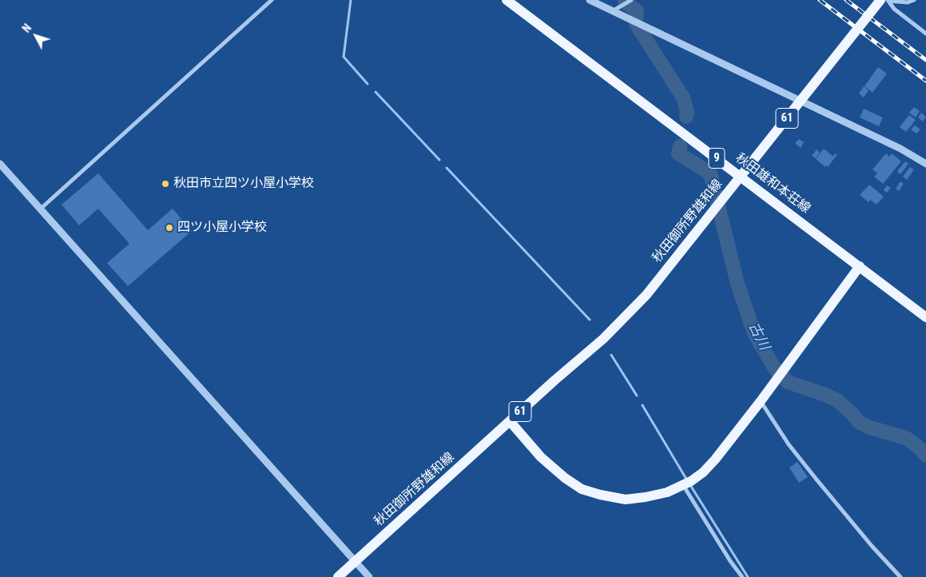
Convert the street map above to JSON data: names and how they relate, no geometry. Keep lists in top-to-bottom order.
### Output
{
  "streets": {
    "main road": [
      "61",
      "9",
      "秋田雄和本荘線",
      "秋田御所野雄和線"
    ]
  },
  "crossings": [
    ["61", "秋田雄和本荘線"],
    ["61", "秋田御所野雄和線"]
  ],
  "water": ["古川"],
  "places": ["秋田市立四ツ小屋小学校", "四ツ小屋小学校"],
  "north": "top left"
}
